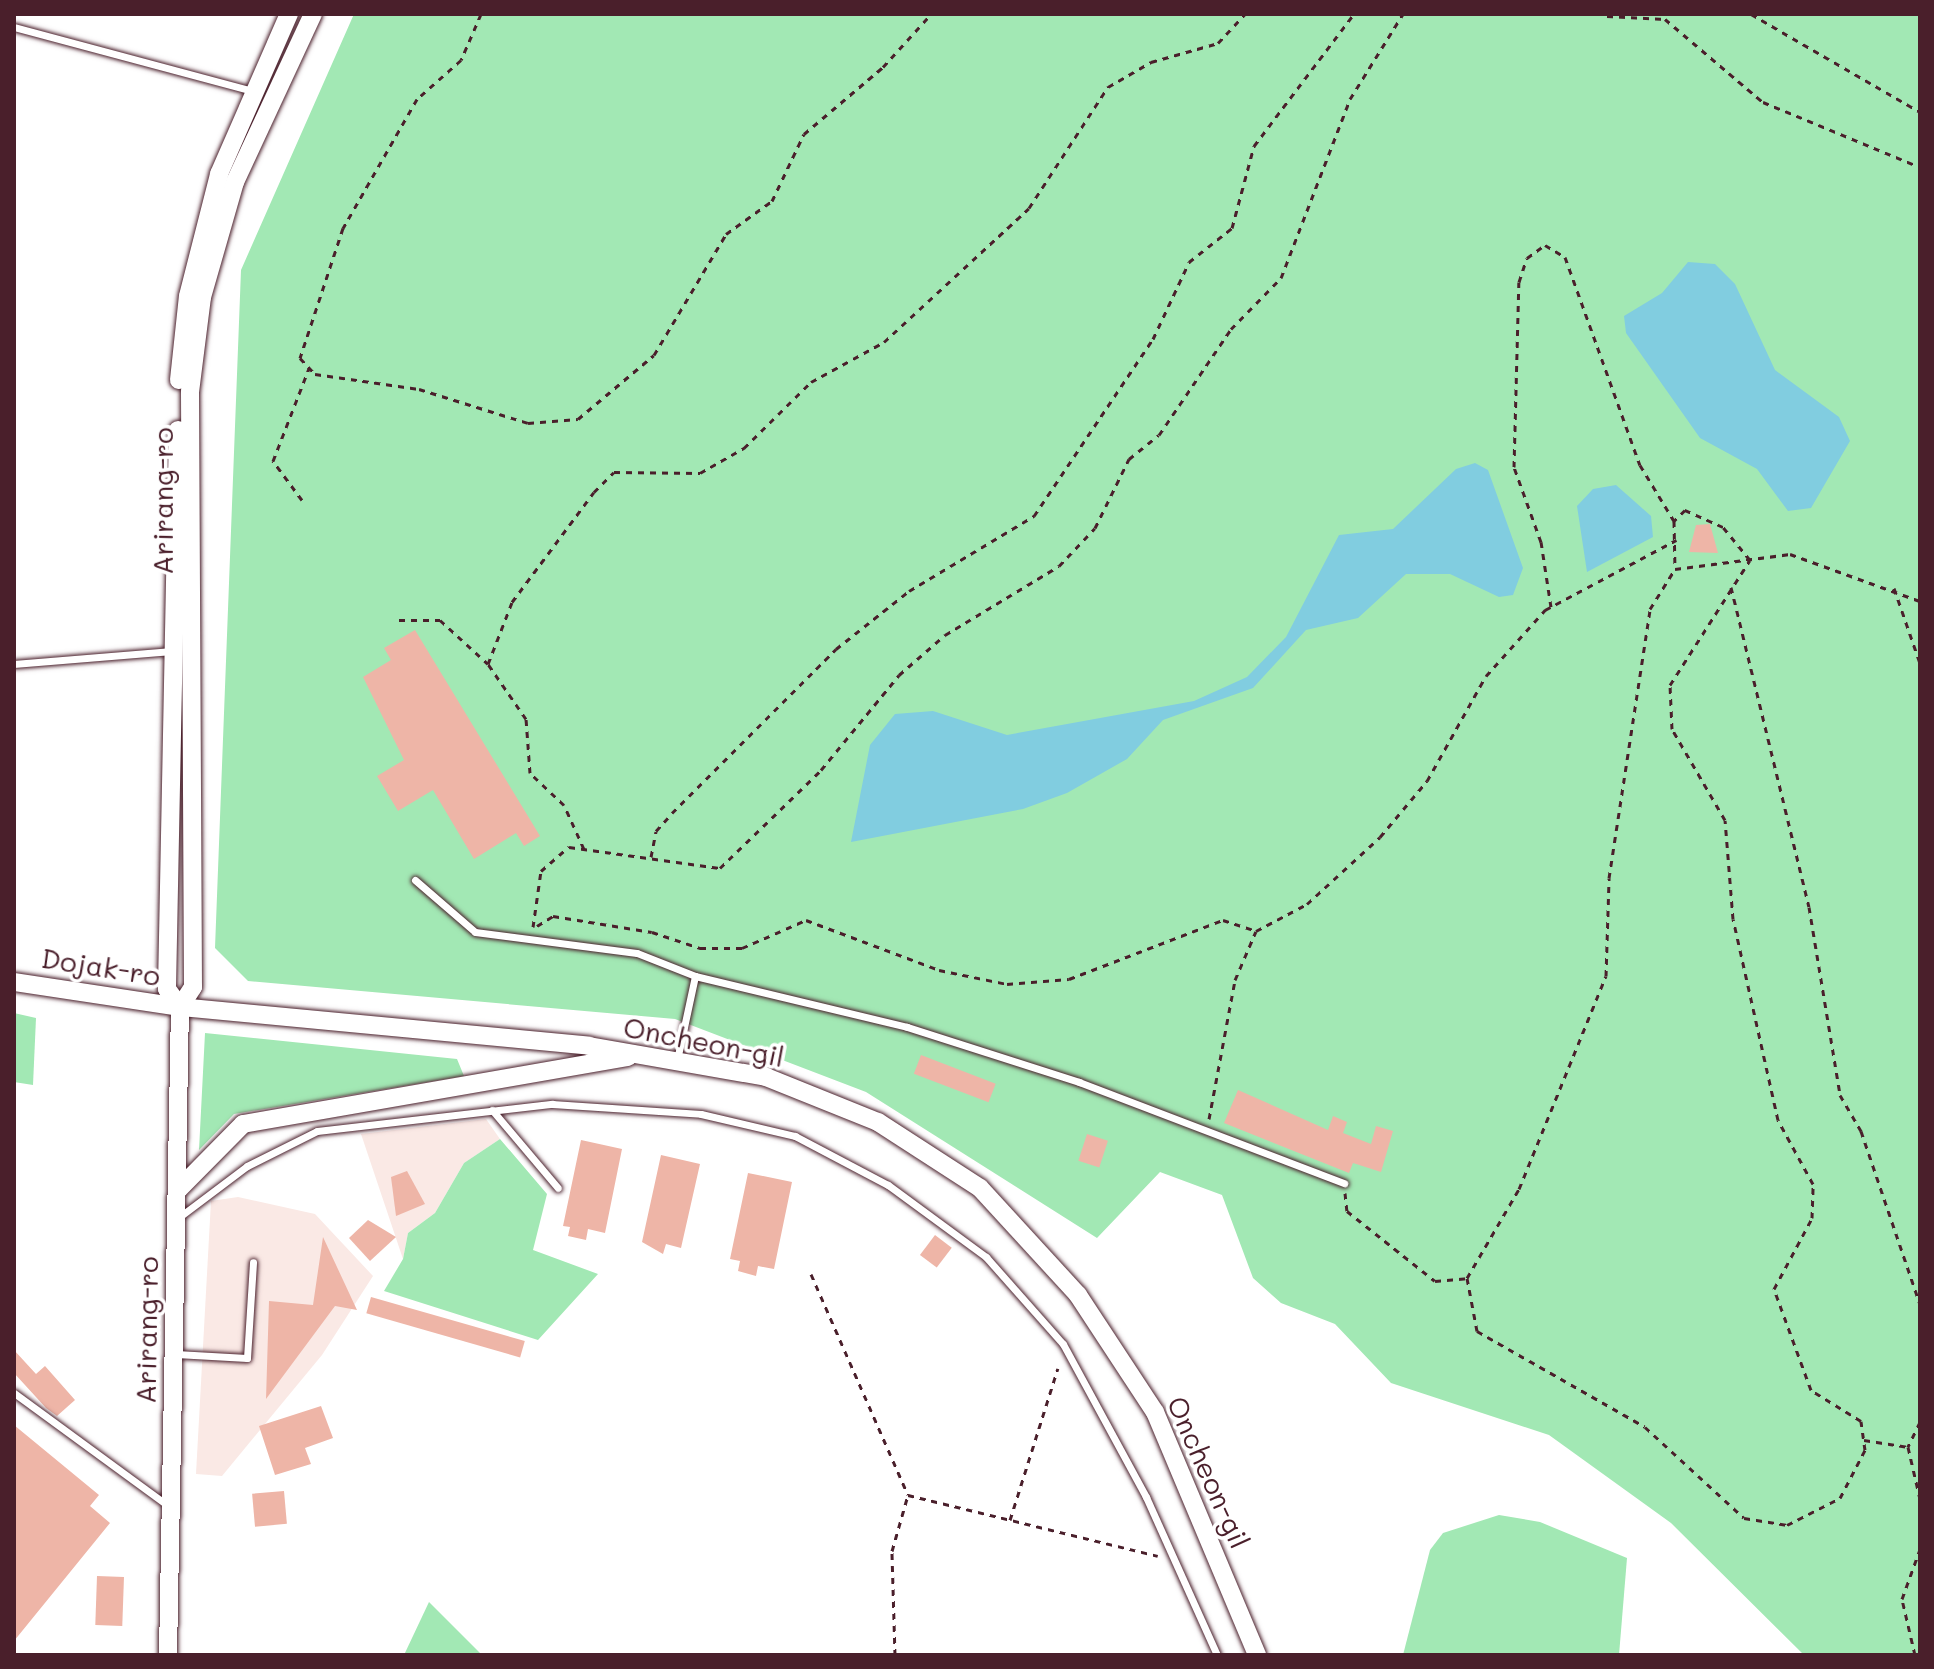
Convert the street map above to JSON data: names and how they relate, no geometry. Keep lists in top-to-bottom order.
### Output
{
  "streets": {
    "main road": ["Arirang-ro", "Dojak-ro", "Oncheon-gil"]
  },
  "crossings": [
    ["Arirang-ro", "Dojak-ro"],
    ["Arirang-ro", "Oncheon-gil"],
    ["Dojak-ro", "Oncheon-gil"]
  ]
}
